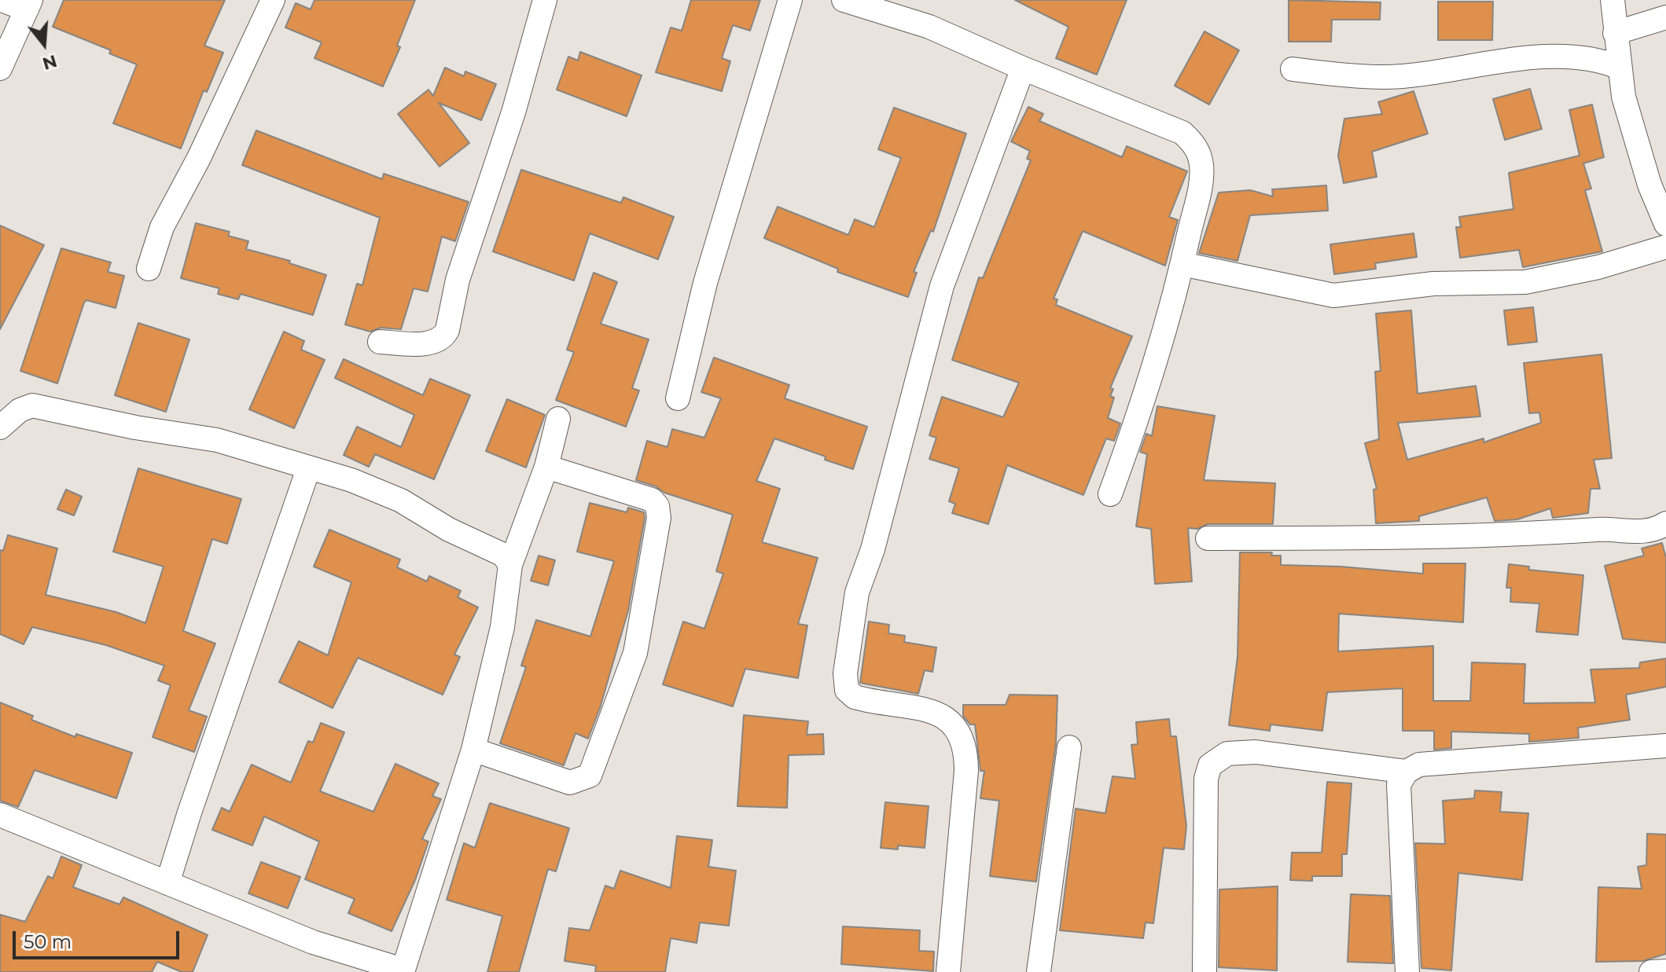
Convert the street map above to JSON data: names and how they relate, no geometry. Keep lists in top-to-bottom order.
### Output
{
  "scale_bar": "50 m",
  "north": "bottom"
}
